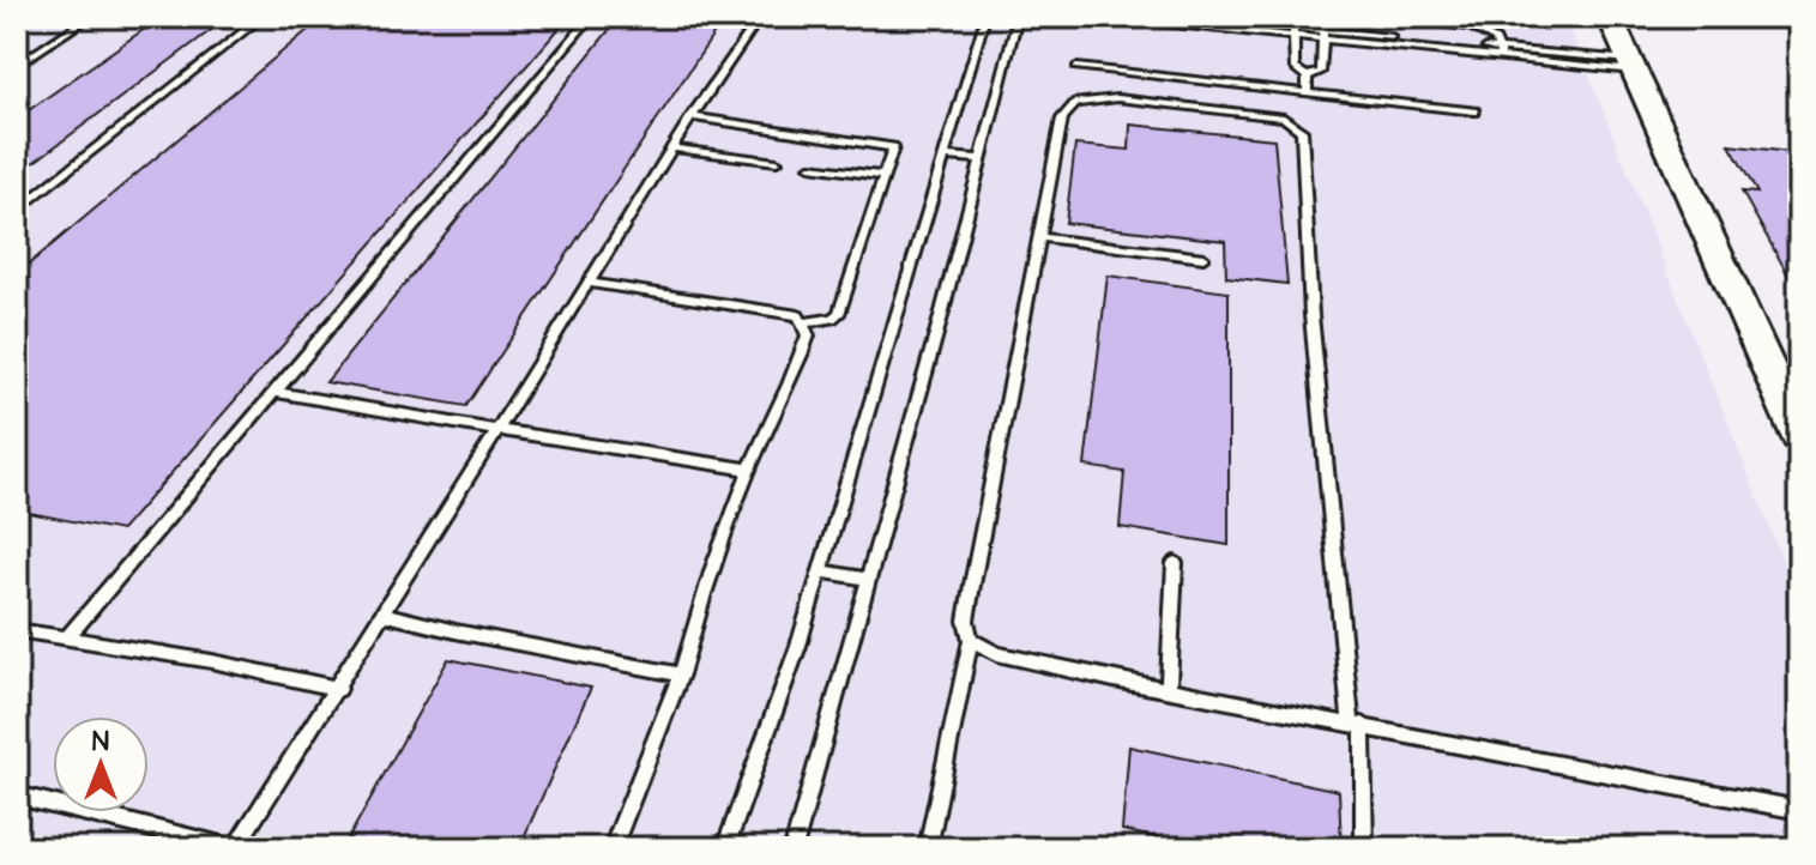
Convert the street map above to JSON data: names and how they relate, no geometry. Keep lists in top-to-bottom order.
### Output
{
  "north": "top"
}
